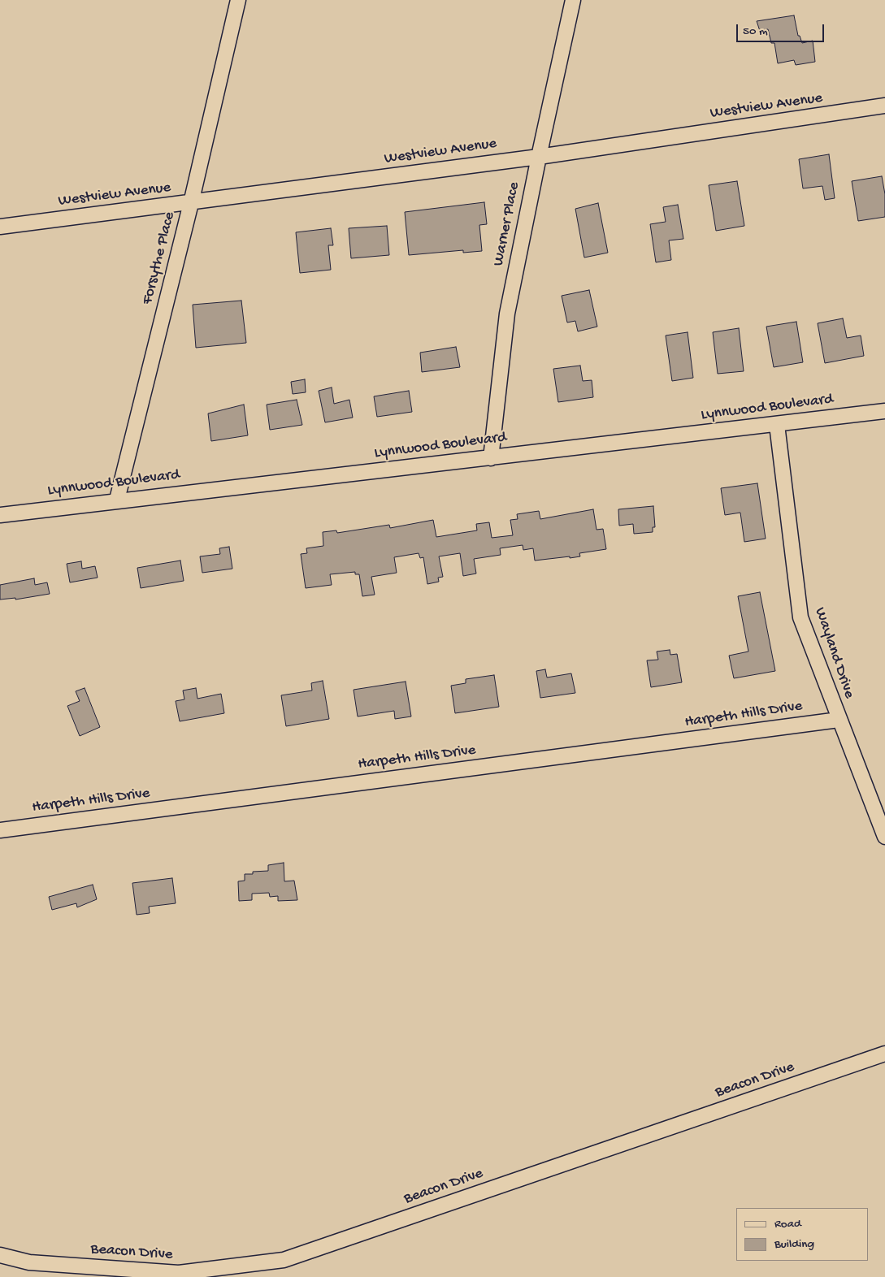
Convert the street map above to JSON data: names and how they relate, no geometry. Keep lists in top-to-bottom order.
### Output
{
  "streets": {
    "street": [
      "Westview Avenue",
      "Warner Place",
      "Forsythe Place",
      "Lynnwood Boulevard",
      "Wayland Drive",
      "Harpeth Hills Drive",
      "Beacon Drive"
    ]
  },
  "crossings": [
    ["Westview Avenue", "Warner Place"],
    ["Westview Avenue", "Forsythe Place"],
    ["Warner Place", "Lynnwood Boulevard"],
    ["Forsythe Place", "Lynnwood Boulevard"],
    ["Lynnwood Boulevard", "Wayland Drive"],
    ["Wayland Drive", "Harpeth Hills Drive"]
  ],
  "legend": ["Road", "Building"],
  "scale_bar": "50 m"
}
